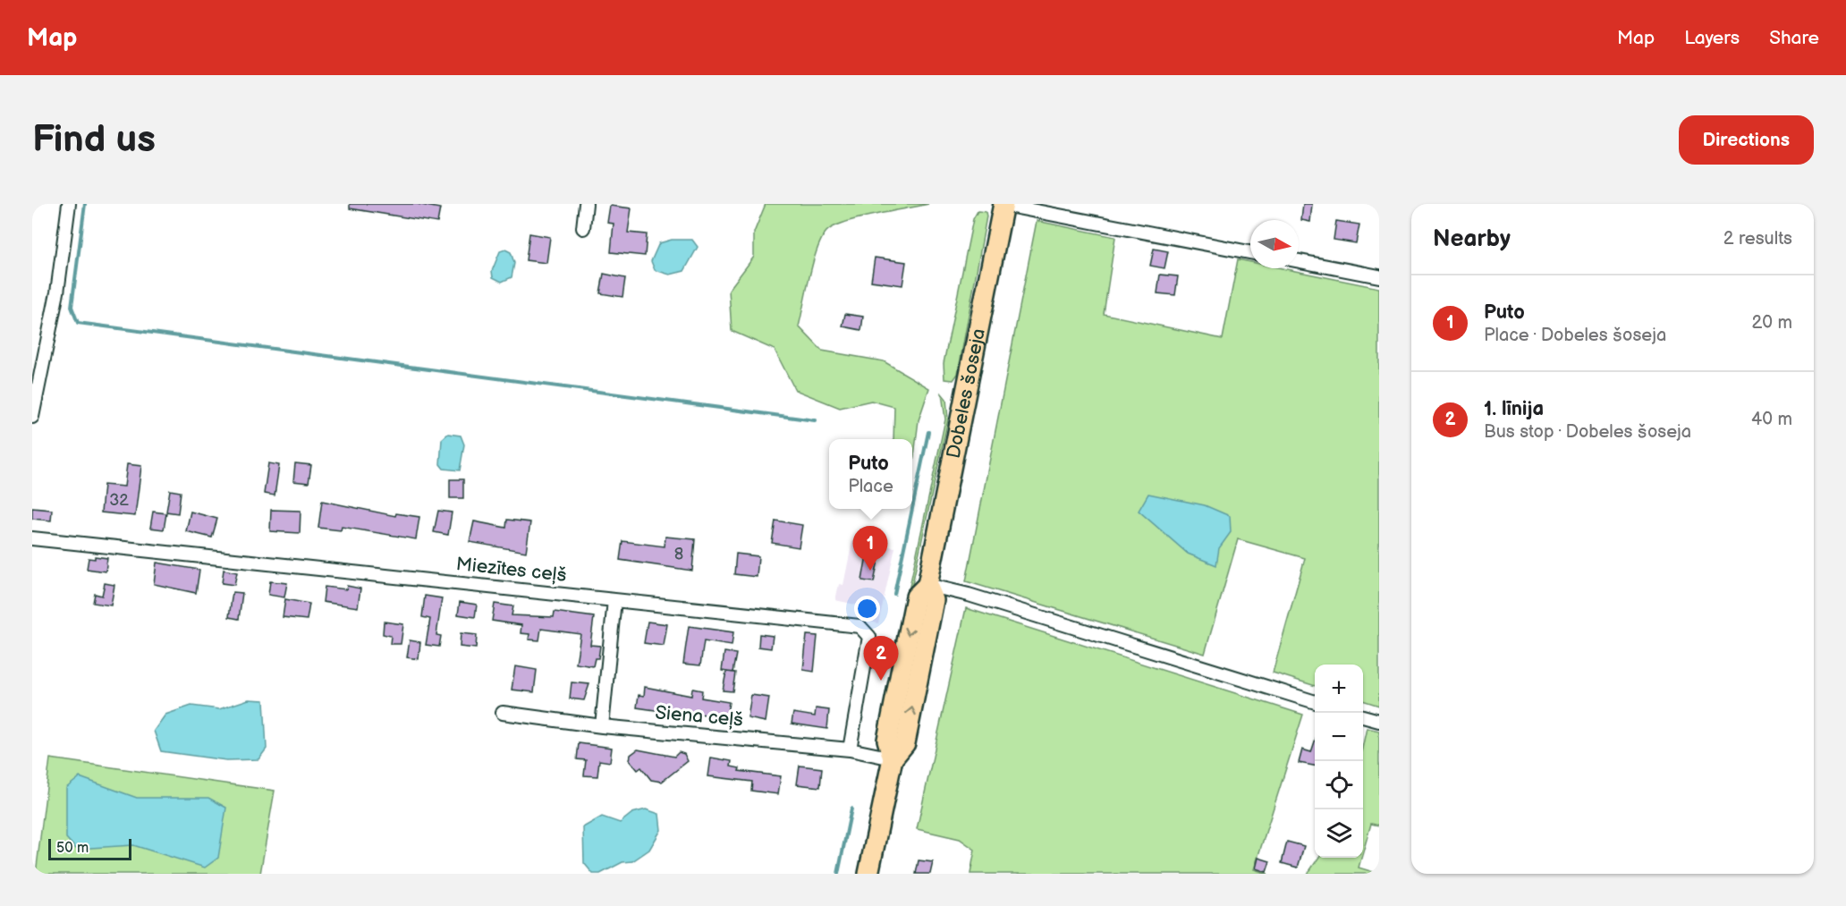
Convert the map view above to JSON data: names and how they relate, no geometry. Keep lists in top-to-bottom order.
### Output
{
  "streets": {
    "main road": ["Dobeles šoseja"],
    "street": ["Miezītes ceļš", "Siena ceļš"]
  },
  "crossings": [
    ["Dobeles šoseja", "Siena ceļš"],
    ["Miezītes ceļš", "Siena ceļš"]
  ],
  "house_numbers": ["32", "8"],
  "scale_bar": "50 m",
  "north": "right",
  "page": {
    "header": "Map",
    "nav": ["Map", "Layers", "Share"],
    "buttons": "Directions",
    "title": "Find us",
    "heading": ["Nearby", "2 results"],
    "list": [
      {
        "mark": "1",
        "name": "Puto",
        "note": "Place · Dobeles šoseja",
        "value": "20 m"
      },
      {
        "mark": "2",
        "name": "1. līnija",
        "note": "Bus stop · Dobeles šoseja",
        "value": "40 m"
      }
    ],
    "popup": ["Puto", "Place"],
    "pins": ["1", "2"],
    "map_buttons": ["+", "−"],
    "scale": "50 m"
  }
}
